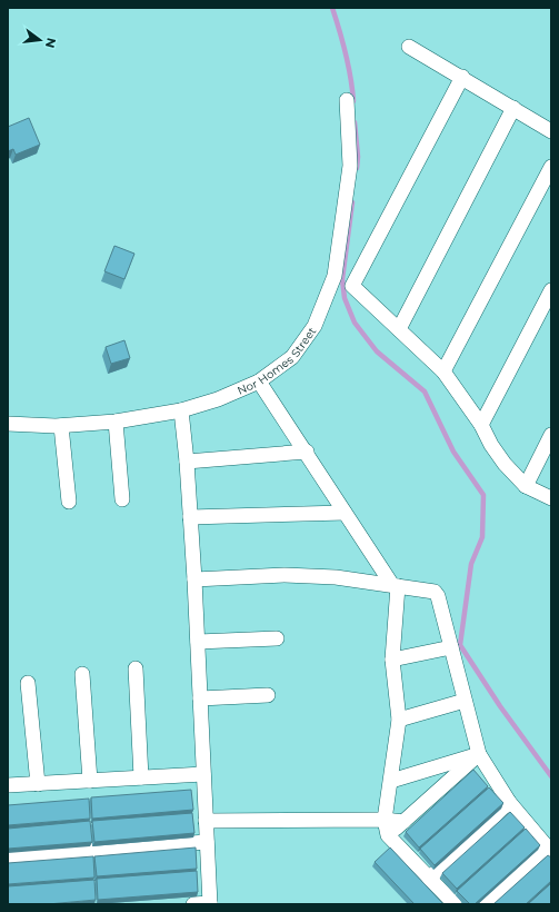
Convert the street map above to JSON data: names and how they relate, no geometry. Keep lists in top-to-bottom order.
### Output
{
  "streets": {
    "street": ["Nor Homes Street"]
  },
  "north": "right"
}
